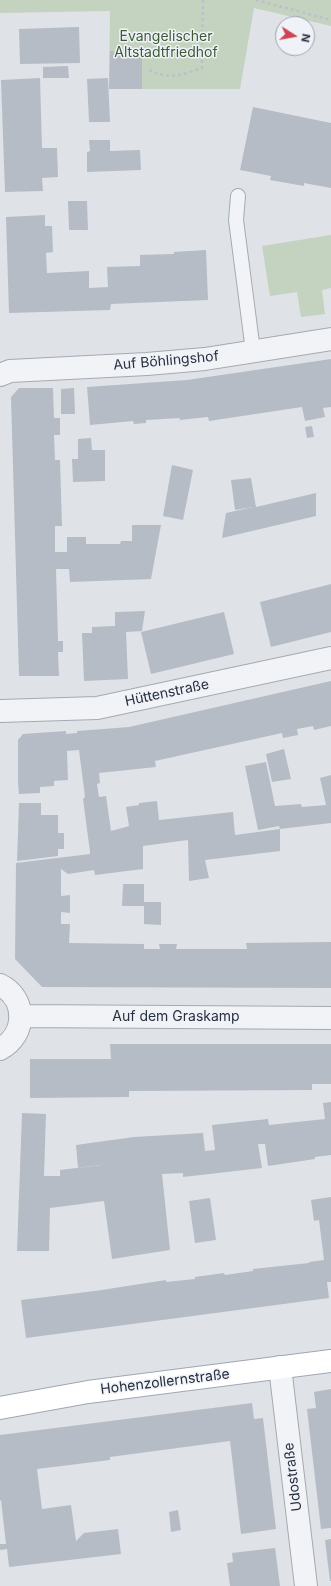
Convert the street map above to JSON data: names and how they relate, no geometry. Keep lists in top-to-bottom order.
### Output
{
  "streets": {
    "main road": ["Hohenzollernstraße"],
    "street": [
      "Auf Böhlingshof",
      "Hüttenstraße",
      "Auf dem Graskamp",
      "Udostraße"
    ]
  },
  "crossings": [
    ["Hohenzollernstraße", "Udostraße"]
  ],
  "parks": ["Evangelischer Altstadtfriedhof"],
  "north": "right"
}
